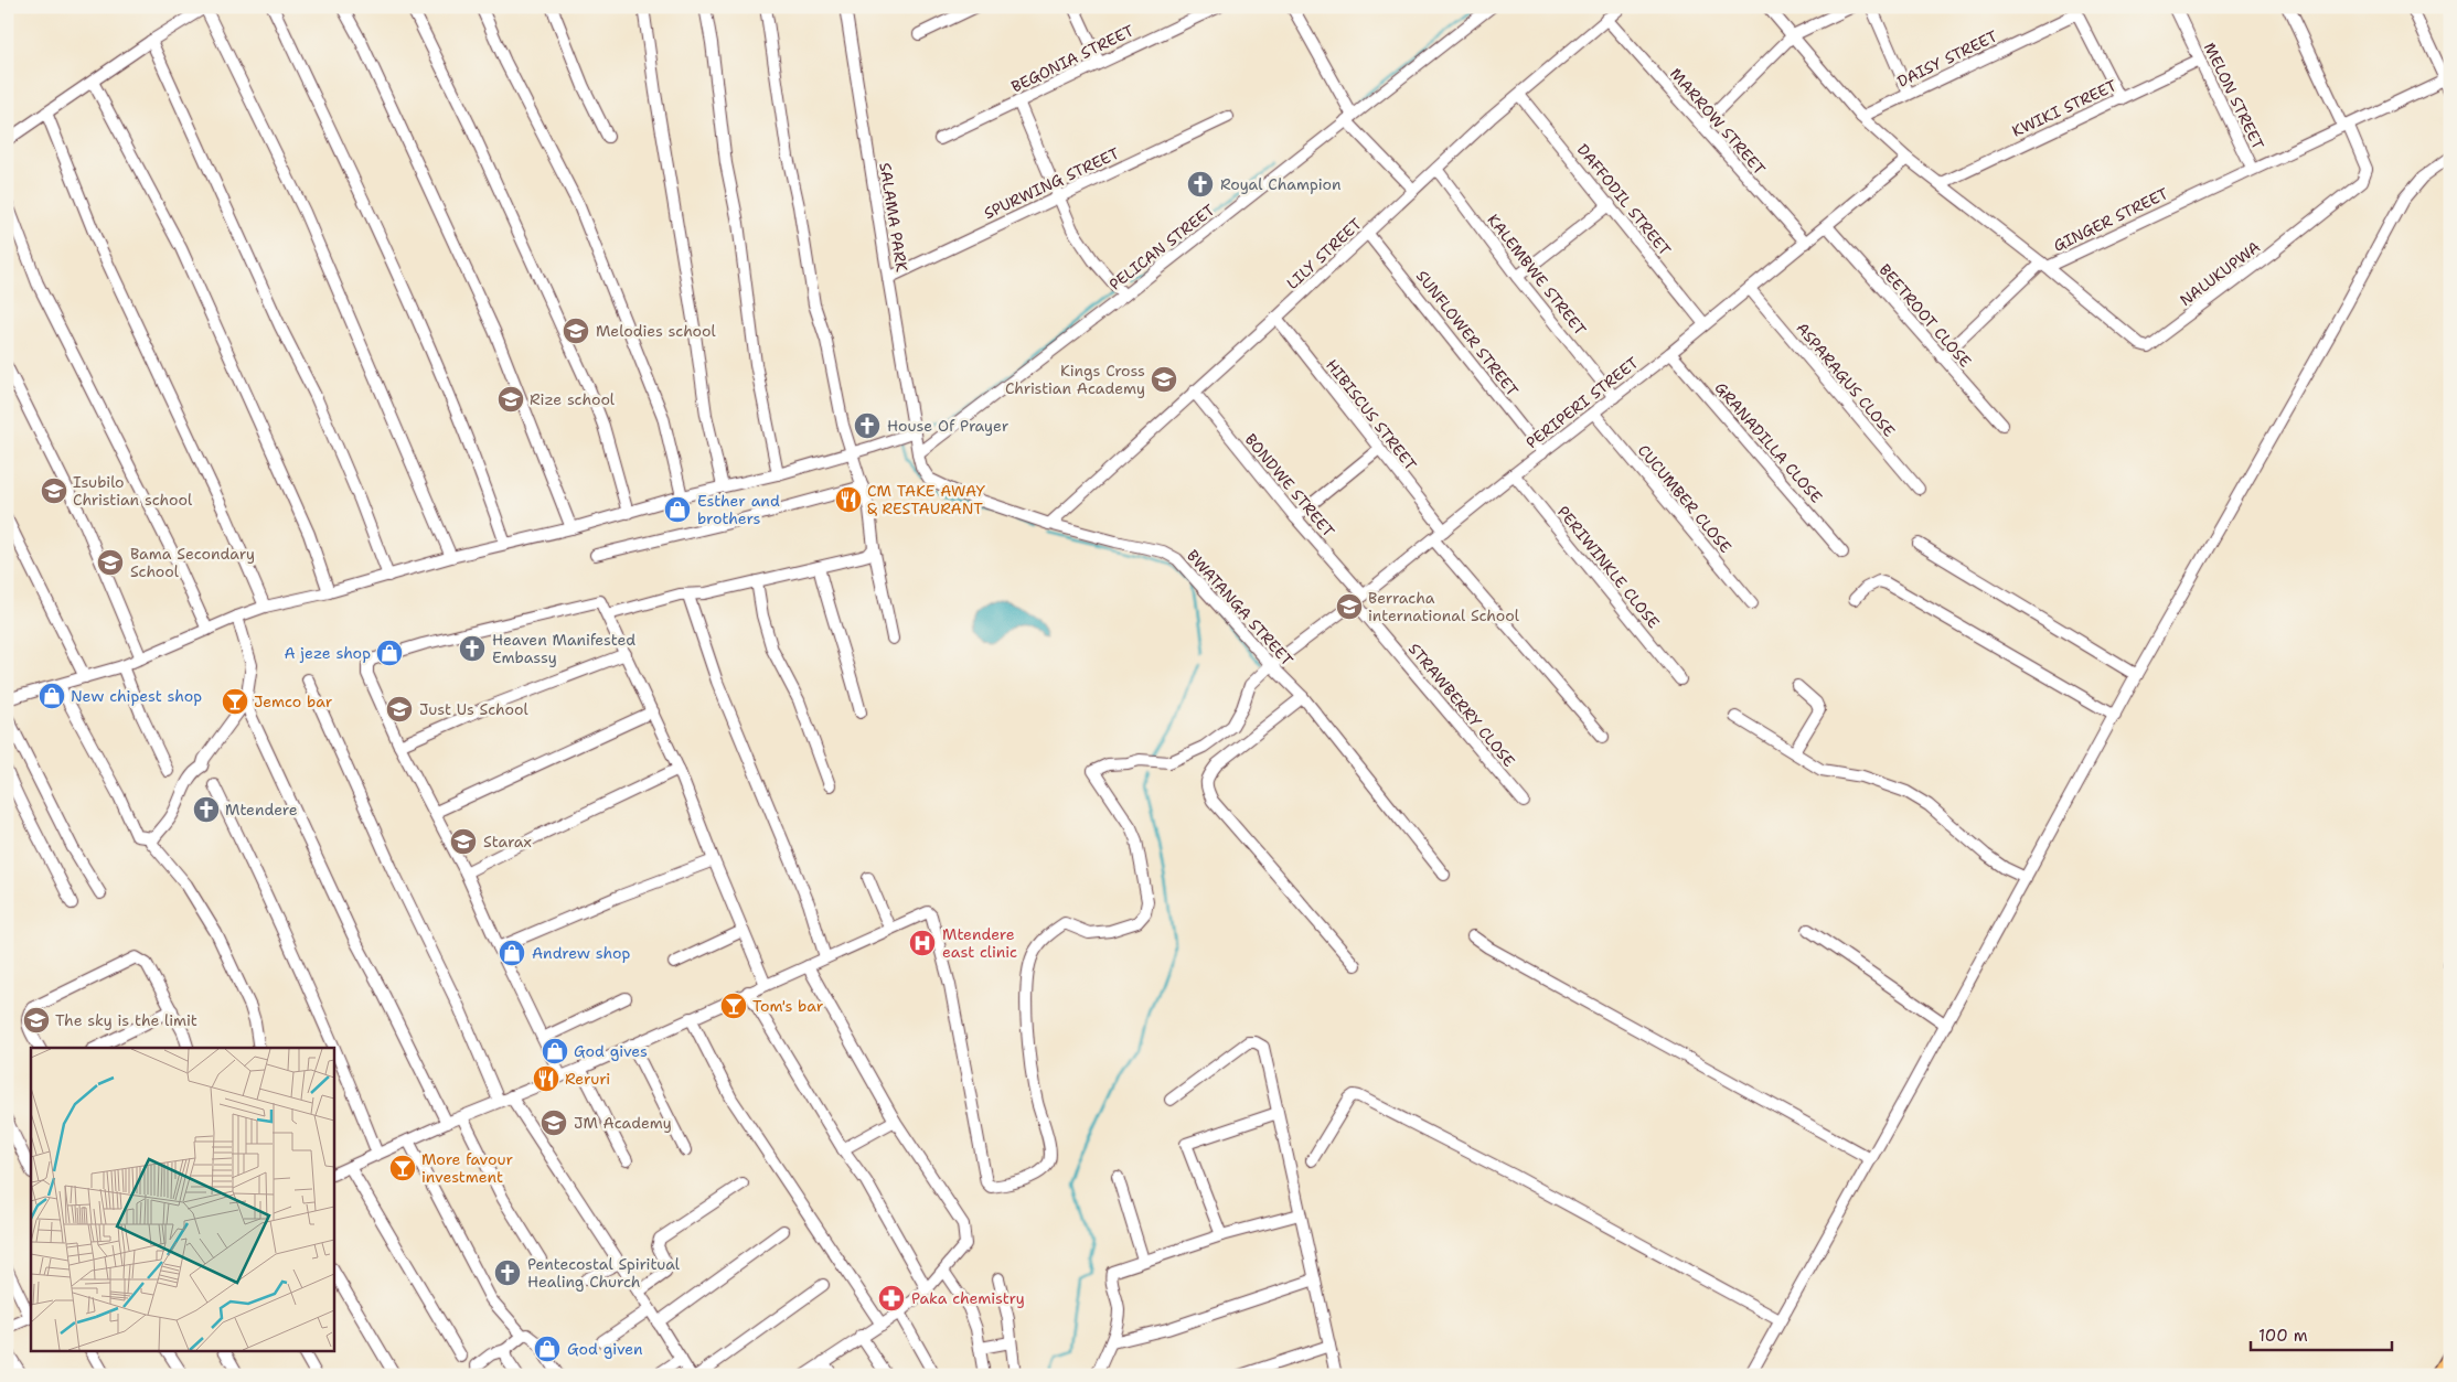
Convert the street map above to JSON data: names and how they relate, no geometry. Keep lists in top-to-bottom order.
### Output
{
  "streets": {
    "street": [
      "BEGONIA STREET",
      "DAISY STREET",
      "MELON STREET",
      "KWIKI STREET",
      "MARROW STREET",
      "SPURWING STREET",
      "DAFFODIL STREET",
      "SALAMA PARK",
      "GINGER STREET",
      "PELICAN STREET",
      "LILY STREET",
      "NALUKUPWA",
      "KALEMBWE STREET",
      "BEETROOT CLOSE",
      "SUNFLOWER STREET",
      "ASPARAGUS CLOSE",
      "PERIPERI STREET",
      "HIBISCUS STREET",
      "GRANADILLA CLOSE",
      "BONDWE STREET",
      "CUCUMBER CLOSE",
      "PERIWINKLE CLOSE",
      "BWATANGA STREET",
      "STRAWBERRY CLOSE"
    ]
  },
  "crossings": [
    ["DAISY STREET", "GINGER STREET"],
    ["MELON STREET", "KWIKI STREET"],
    ["MELON STREET", "GINGER STREET"],
    ["KWIKI STREET", "GINGER STREET"],
    ["MARROW STREET", "LILY STREET"],
    ["MARROW STREET", "PERIPERI STREET"],
    ["SPURWING STREET", "SALAMA PARK"],
    ["DAFFODIL STREET", "LILY STREET"],
    ["DAFFODIL STREET", "PERIPERI STREET"],
    ["GINGER STREET", "NALUKUPWA"],
    ["GINGER STREET", "PERIPERI STREET"],
    ["PELICAN STREET", "BWATANGA STREET"],
    ["LILY STREET", "KALEMBWE STREET"],
    ["LILY STREET", "SUNFLOWER STREET"],
    ["LILY STREET", "HIBISCUS STREET"],
    ["LILY STREET", "BONDWE STREET"],
    ["LILY STREET", "BWATANGA STREET"],
    ["KALEMBWE STREET", "PERIPERI STREET"],
    ["BEETROOT CLOSE", "PERIPERI STREET"],
    ["SUNFLOWER STREET", "PERIPERI STREET"],
    ["ASPARAGUS CLOSE", "PERIPERI STREET"],
    ["PERIPERI STREET", "HIBISCUS STREET"],
    ["PERIPERI STREET", "GRANADILLA CLOSE"],
    ["PERIPERI STREET", "BONDWE STREET"],
    ["PERIPERI STREET", "CUCUMBER CLOSE"],
    ["PERIPERI STREET", "PERIWINKLE CLOSE"],
    ["PERIPERI STREET", "BWATANGA STREET"],
    ["PERIPERI STREET", "STRAWBERRY CLOSE"],
    ["BONDWE STREET", "STRAWBERRY CLOSE"]
  ],
  "places": {
    "church": [
      "Royal Champion",
      "House Of Prayer",
      "Heaven Manifested Embassy",
      "Mtendere",
      "Pentecostal Spiritual Healing Church"
    ],
    "school or university": [
      "Melodies school",
      "Kings Cross Christian Academy",
      "Rize school",
      "Isubilo Christian school",
      "Bama Secondary School",
      "Berracha international School",
      "Just Us School",
      "Starax",
      "The sky is the limit",
      "JM Academy"
    ],
    "restaurant": ["CM TAKE AWAY & RESTAURANT", "Reruri"],
    "shop": [
      "Esther and brothers",
      "A jeze shop",
      "New chipest shop",
      "Andrew shop",
      "God gives",
      "God given"
    ],
    "bar": ["Jemco bar", "Tom's bar", "More favour investment"],
    "hospital": ["Mtendere east clinic"],
    "pharmacy": ["Paka chemistry"]
  },
  "scale_bar": "100 m"
}
